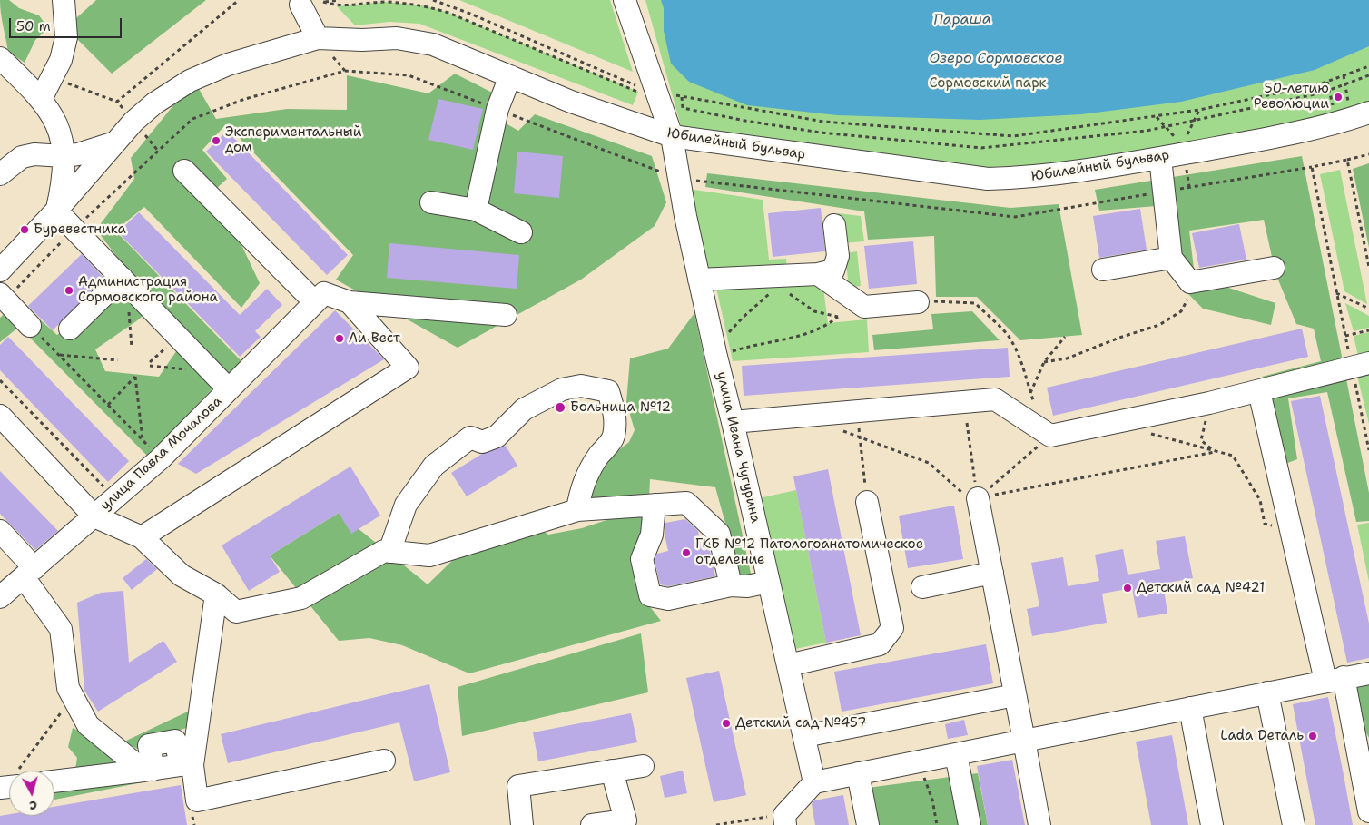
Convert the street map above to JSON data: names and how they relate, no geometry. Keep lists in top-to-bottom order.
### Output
{
  "streets": {
    "street": ["Юбилейный бульвар", "улица Ивана Чугурина", "улица Павла Мочалова"]
  },
  "crossings": [
    ["Юбилейный бульвар", "улица Ивана Чугурина"]
  ],
  "water": ["Параша", "Озеро Сормовское"],
  "parks": ["Сормовский парк"],
  "places": [
    "50-летию Революции",
    "Экспериментальный дом",
    "Буревестника",
    "Администрация Сормовского района",
    "Ли Вест",
    "Больница №12",
    "ГКБ №12 Патологоанатомическое отделение",
    "Детский сад №421",
    "Детский сад №457",
    "Lada Dеталь"
  ],
  "scale_bar": "50 m",
  "north": "bottom"
}
